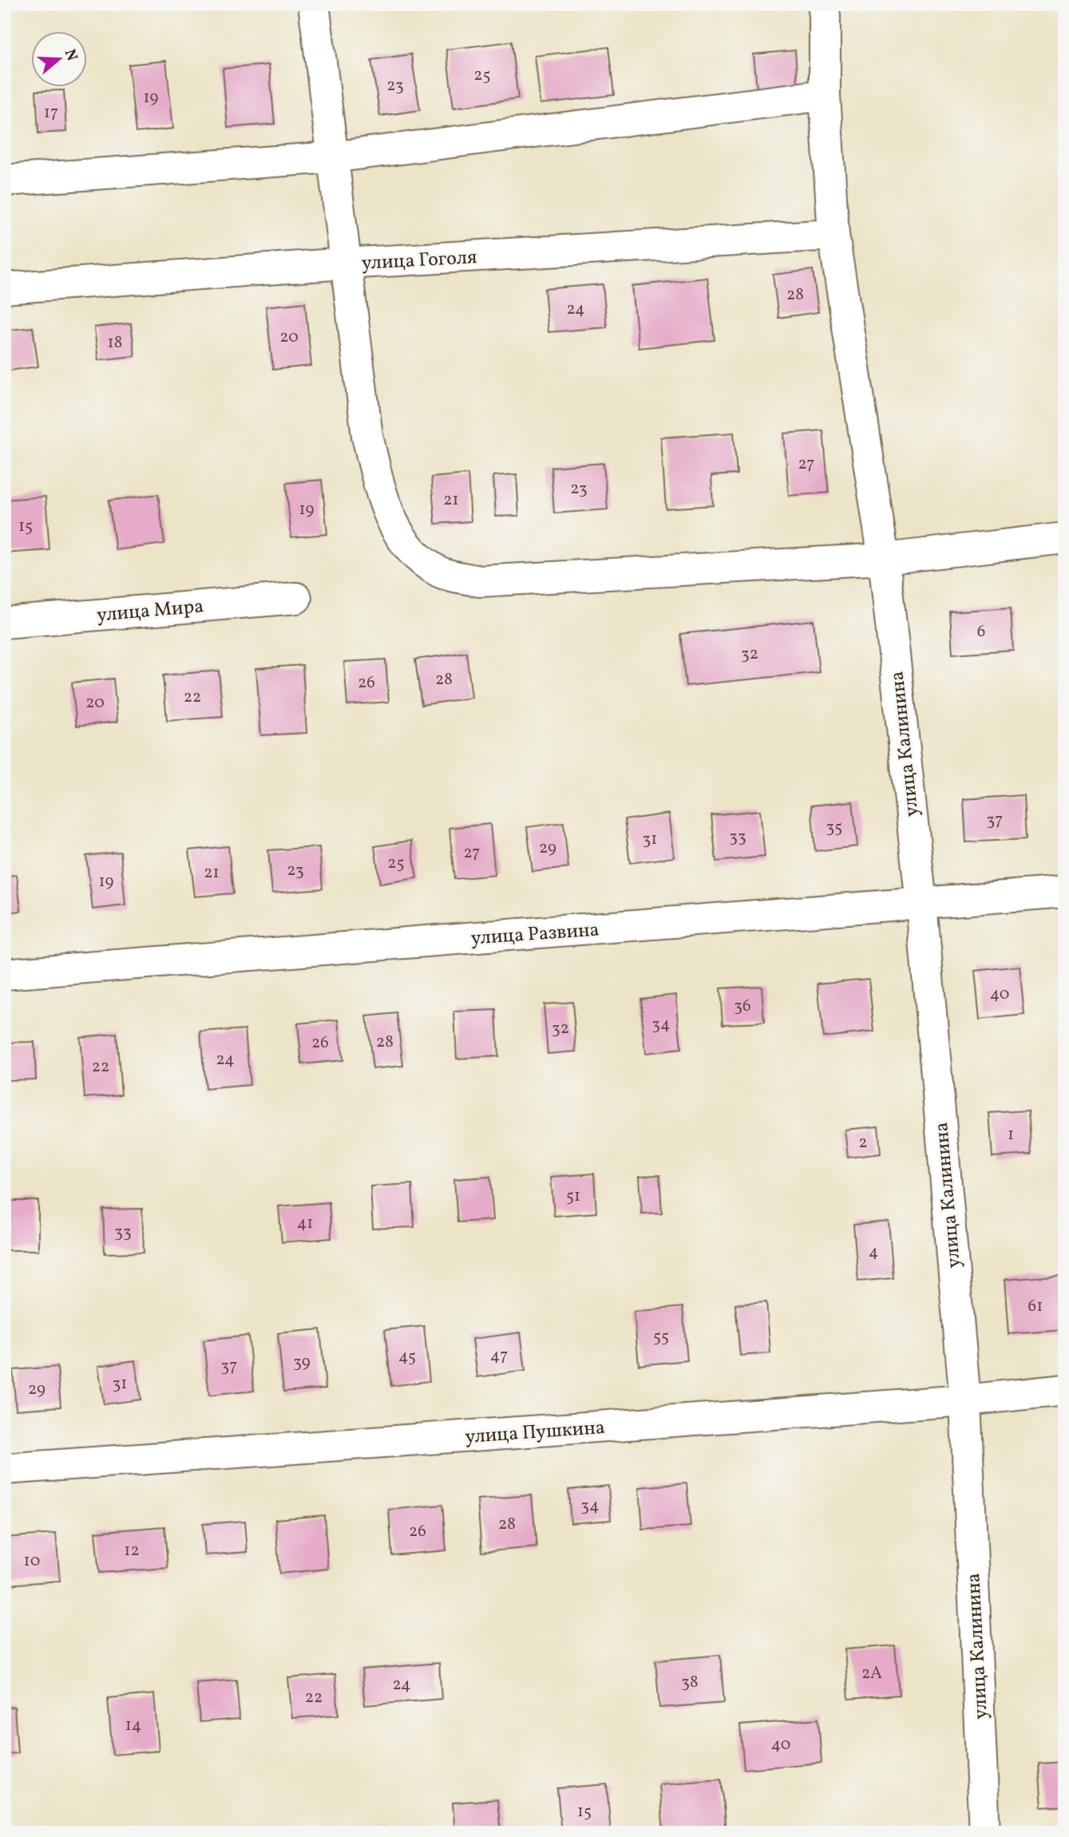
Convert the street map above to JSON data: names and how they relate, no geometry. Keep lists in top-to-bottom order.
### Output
{
  "streets": {
    "street": [
      "улица Гоголя",
      "улица Мира",
      "улица Калинина",
      "улица Развина",
      "улица Пушкина"
    ]
  },
  "crossings": [
    ["улица Гоголя", "улица Калинина"],
    ["улица Калинина", "улица Развина"],
    ["улица Калинина", "улица Пушкина"]
  ],
  "house_numbers": [
    "25",
    "23",
    "19",
    "17",
    "28",
    "24",
    "20",
    "18",
    "27",
    "23",
    "21",
    "19",
    "15",
    "6",
    "32",
    "28",
    "26",
    "22",
    "20",
    "37",
    "35",
    "33",
    "31",
    "29",
    "27",
    "25",
    "23",
    "21",
    "19",
    "40",
    "36",
    "34",
    "32",
    "28",
    "26",
    "24",
    "22",
    "1",
    "2",
    "51",
    "41",
    "33",
    "4",
    "61",
    "55",
    "47",
    "45",
    "39",
    "37",
    "31",
    "29",
    "34",
    "28",
    "26",
    "12",
    "10",
    "2А",
    "38",
    "24",
    "22",
    "14",
    "40",
    "15"
  ],
  "north": "right"
}
